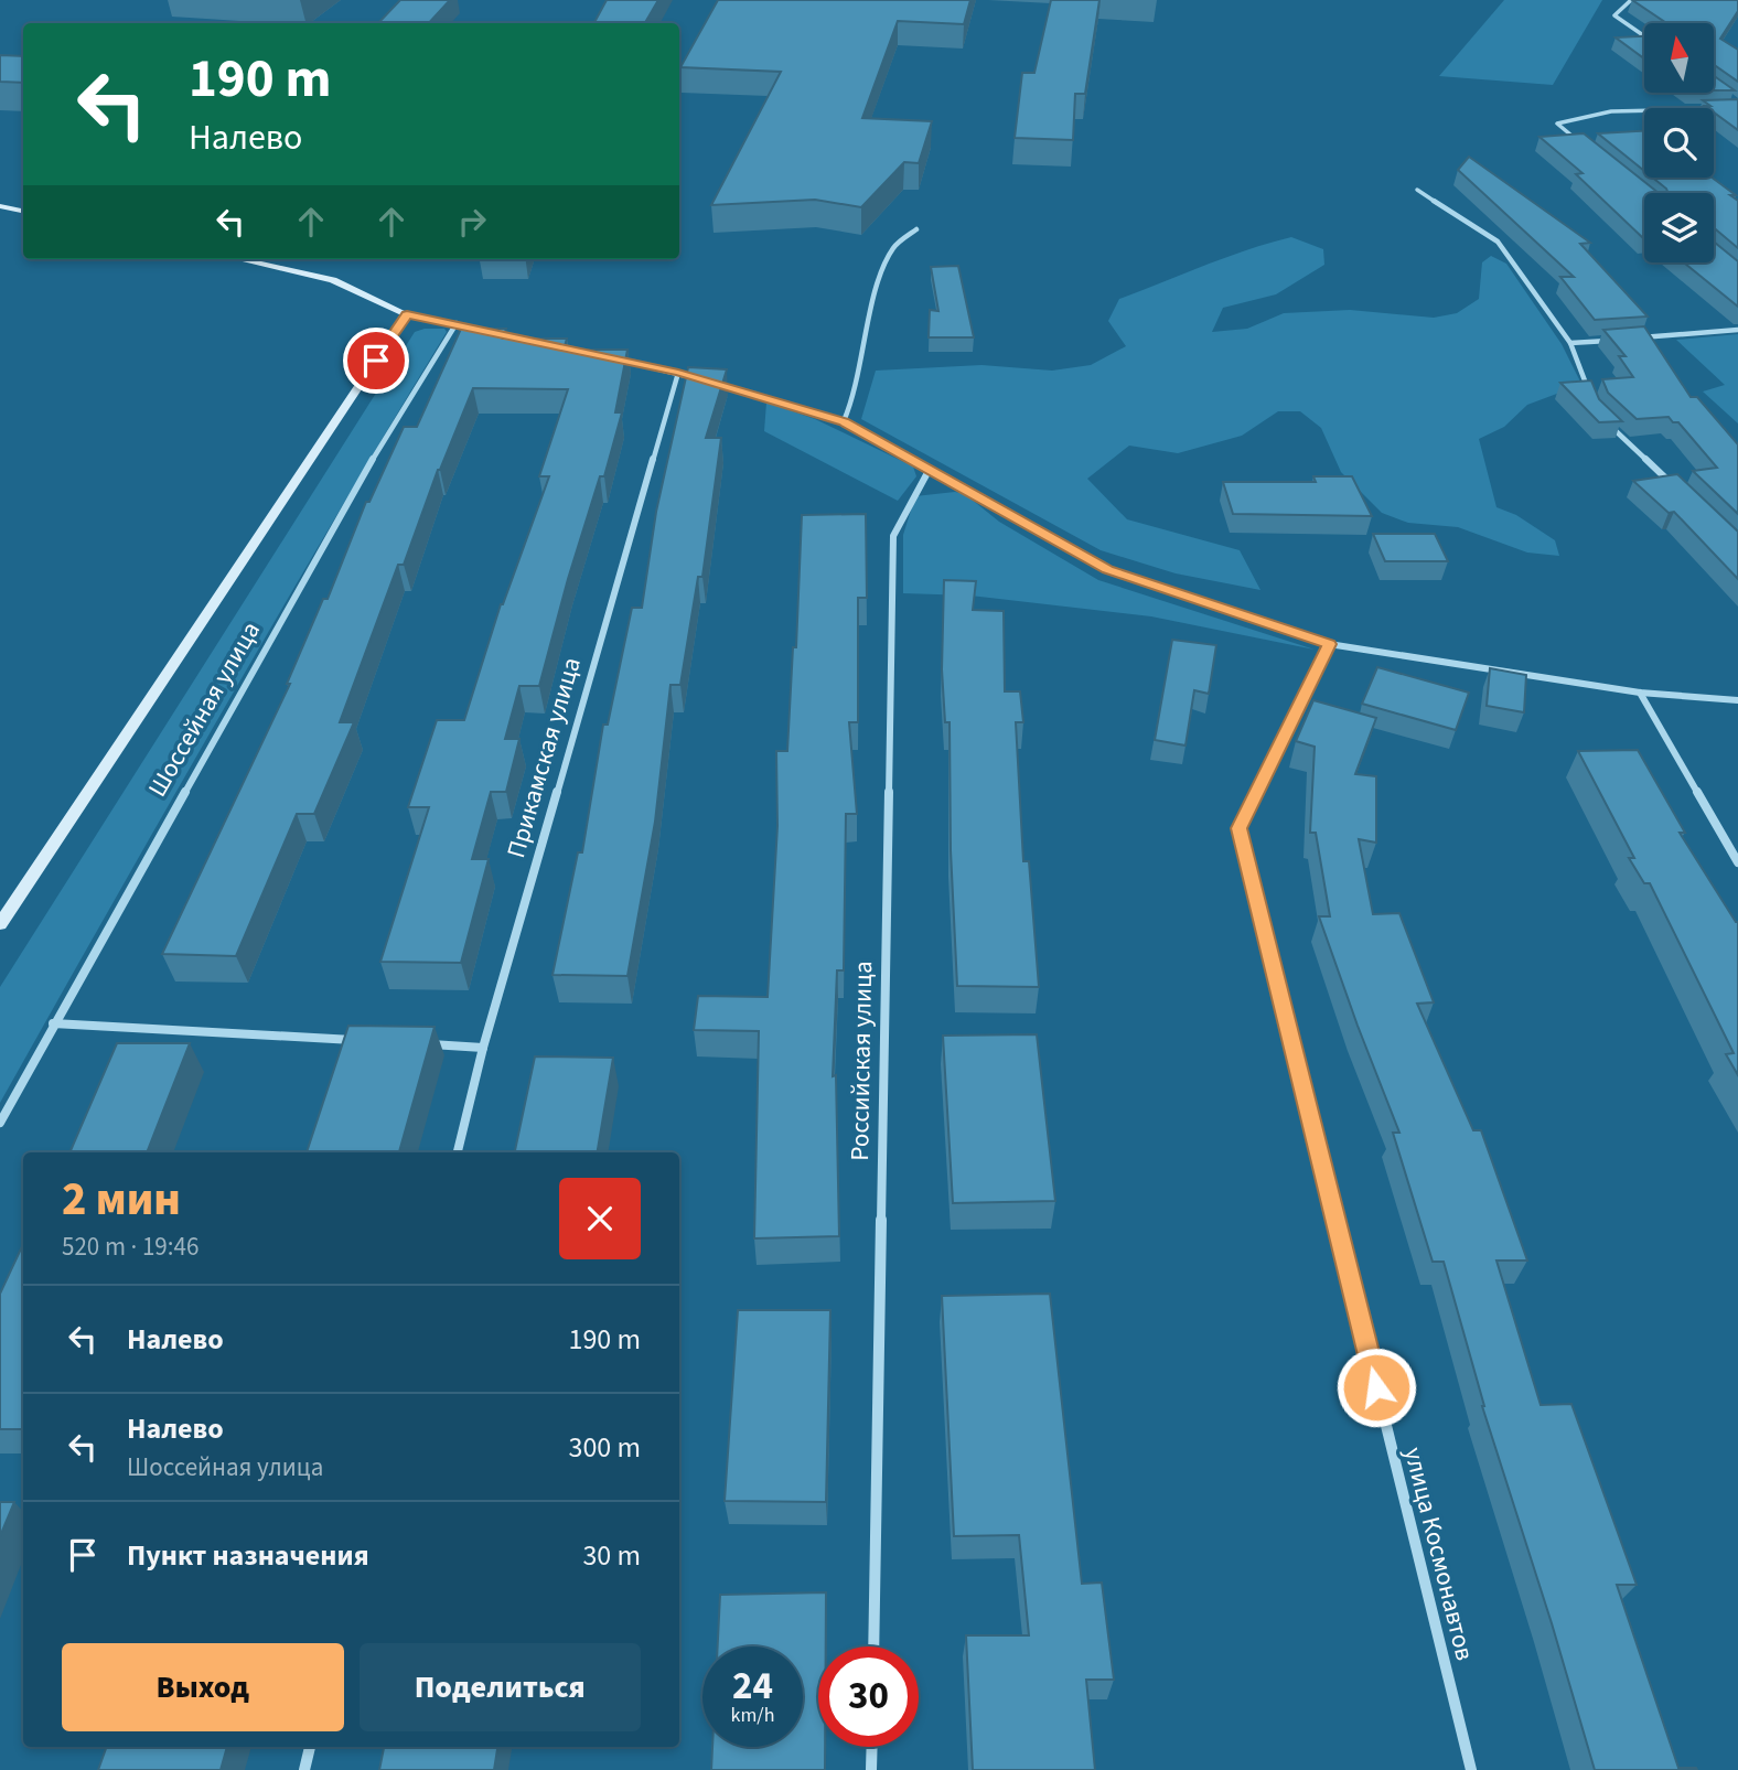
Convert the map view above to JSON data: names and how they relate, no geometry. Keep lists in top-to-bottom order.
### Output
{
  "streets": {
    "street": [
      "Шоссейная улица",
      "Прикамская улица",
      "Российская улица",
      "улица Космонавтов"
    ]
  },
  "north": "top",
  "page": {
    "turn": ["190 m", "Налево"],
    "heading": ["2 мин", "520 m · 19:46"],
    "list": [
      {
        "name": "Налево",
        "value": "190 m"
      },
      {
        "name": "Налево",
        "note": "Шоссейная улица",
        "value": "300 m"
      },
      {
        "name": "Пункт назначения",
        "value": "30 m"
      }
    ],
    "buttons": ["Выход", "Поделиться"],
    "speed": "24 km/h",
    "limit": "30"
  }
}
